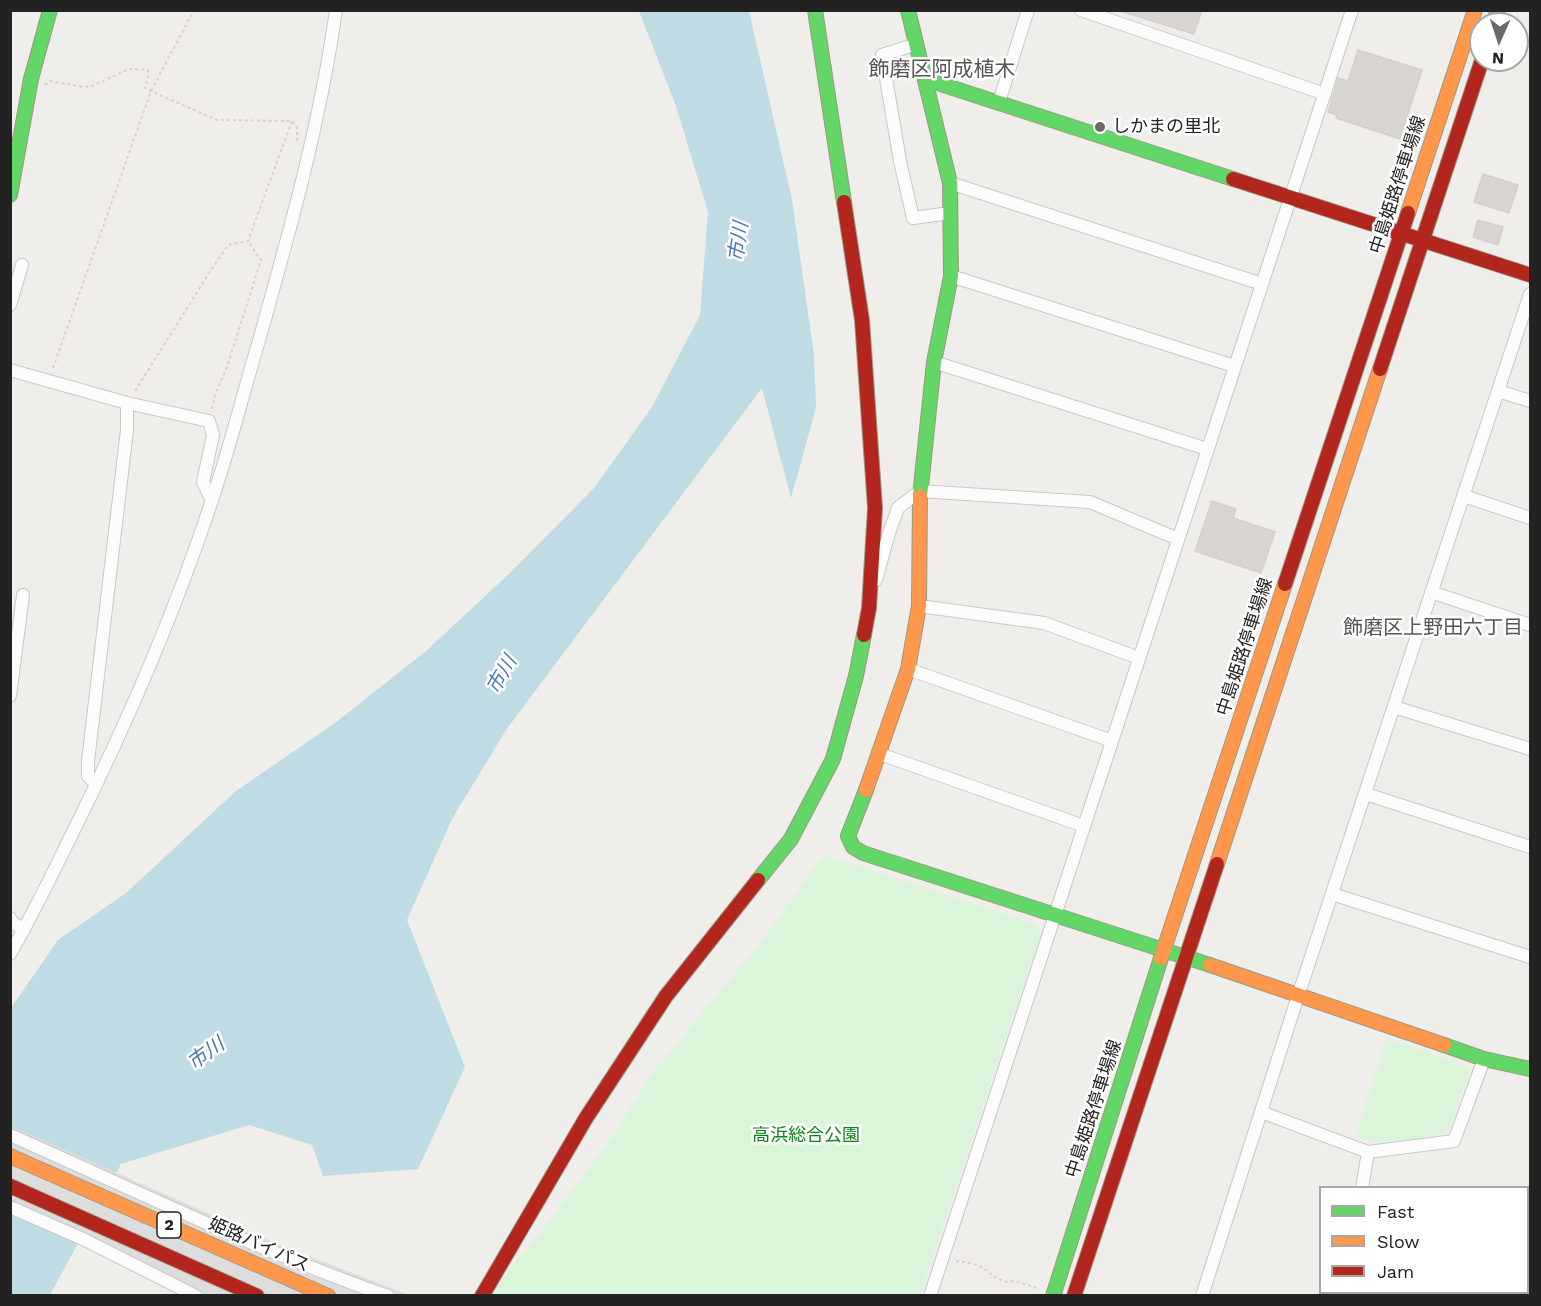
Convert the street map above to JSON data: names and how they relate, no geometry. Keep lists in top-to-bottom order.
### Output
{
  "streets": {
    "main road": ["中島姫路停車場線", "2", "姫路バイパス"]
  },
  "districts": ["飾磨区阿成植木", "飾磨区上野田六丁目"],
  "water": ["市川"],
  "parks": ["高浜総合公園"],
  "places": ["しかまの里北"],
  "legend": ["Fast", "Slow", "Jam"],
  "north": "bottom"
}
